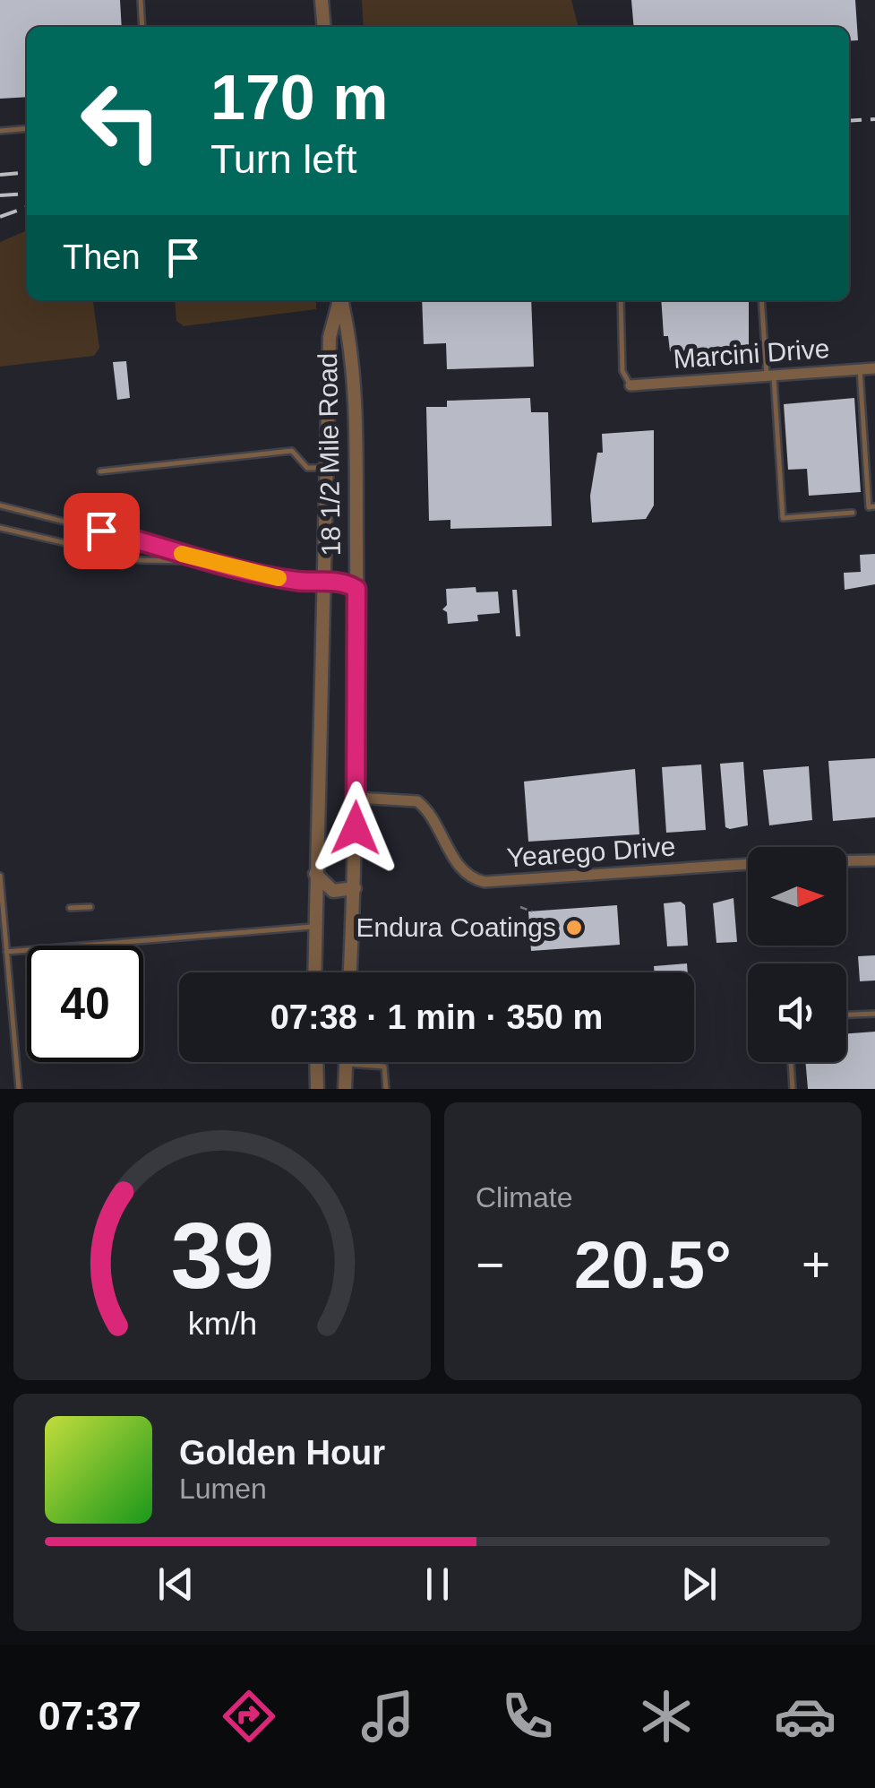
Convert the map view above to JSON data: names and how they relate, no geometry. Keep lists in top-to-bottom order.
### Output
{
  "streets": {
    "street": ["Marcini Drive", "18 1/2 Mile Road", "Yearego Drive"]
  },
  "crossings": [
    ["18 1/2 Mile Road", "Yearego Drive"]
  ],
  "places": ["Endura Coatings"],
  "north": "right",
  "page": {
    "turn": ["170 m", "Turn left"],
    "then": "Then",
    "limit": "40",
    "trip": "07:38 · 1 min · 350 m",
    "tile": "Climate",
    "heat": ["−", "20.5°", "+"],
    "song": ["Golden Hour", "Lumen"],
    "tabs": "07:37",
    "gauge": ["39", "km/h"]
  }
}
